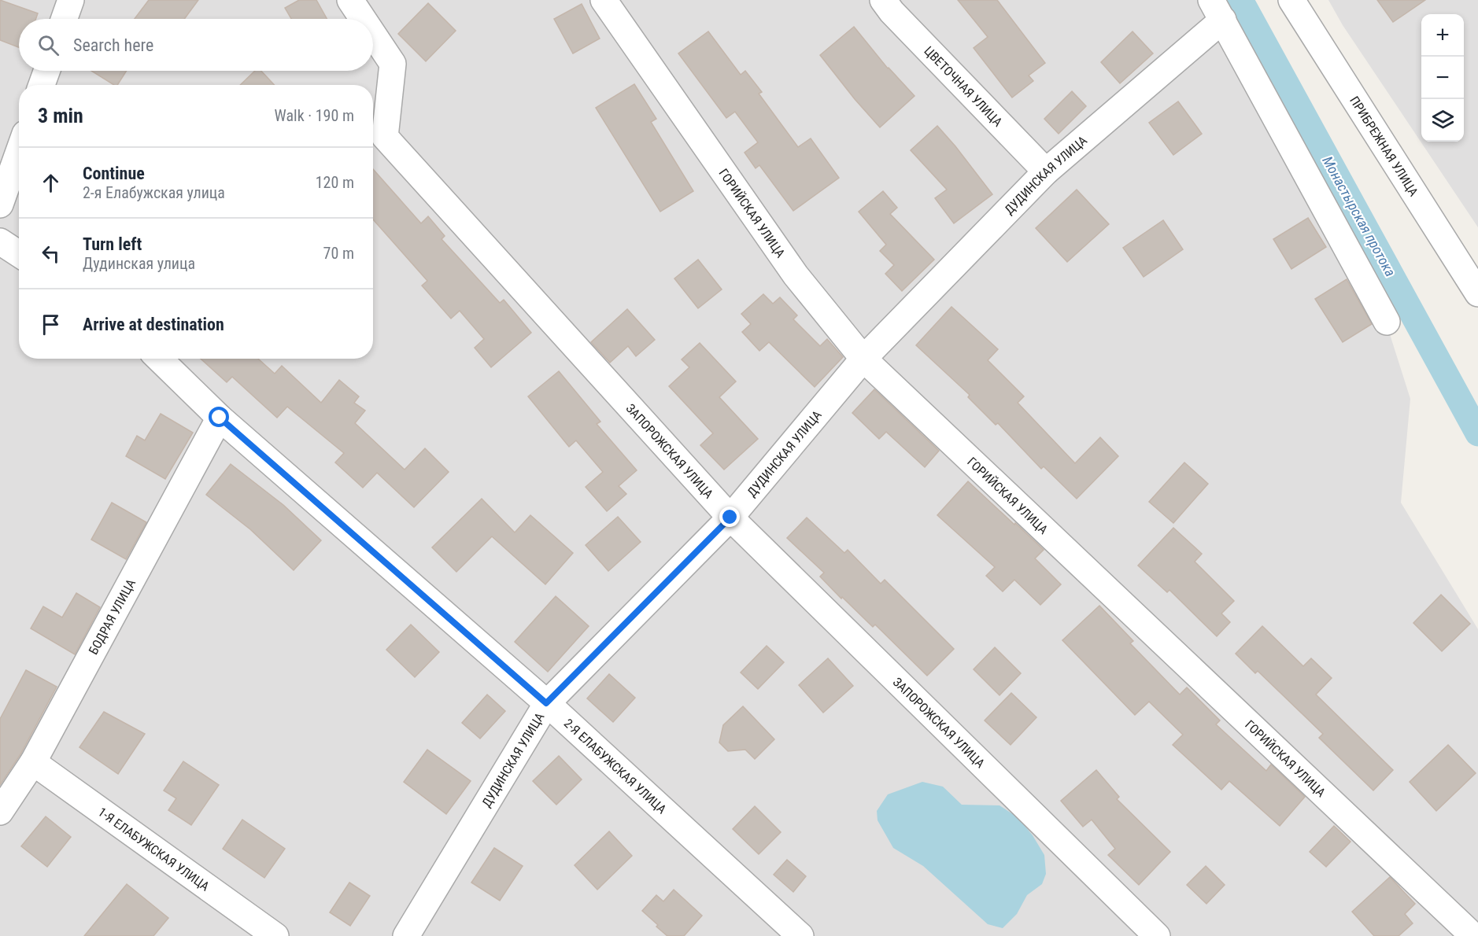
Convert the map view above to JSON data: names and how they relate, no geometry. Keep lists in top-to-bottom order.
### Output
{
  "streets": {
    "street": [
      "ЦВЕТОЧНАЯ УЛИЦА",
      "ПРИБРЕЖНАЯ УЛИЦА",
      "ДУДИНСКАЯ УЛИЦА",
      "ГОРИЙСКАЯ УЛИЦА",
      "ЗАПОРОЖСКАЯ УЛИЦА",
      "БОДРАЯ УЛИЦА",
      "2-Я ЕЛАБУЖСКАЯ УЛИЦА",
      "1-Я ЕЛАБУЖСКАЯ УЛИЦА"
    ]
  },
  "crossings": [
    ["ЦВЕТОЧНАЯ УЛИЦА", "ДУДИНСКАЯ УЛИЦА"],
    ["ДУДИНСКАЯ УЛИЦА", "ГОРИЙСКАЯ УЛИЦА"],
    ["ДУДИНСКАЯ УЛИЦА", "ЗАПОРОЖСКАЯ УЛИЦА"],
    ["ДУДИНСКАЯ УЛИЦА", "2-Я ЕЛАБУЖСКАЯ УЛИЦА"],
    ["БОДРАЯ УЛИЦА", "2-Я ЕЛАБУЖСКАЯ УЛИЦА"],
    ["БОДРАЯ УЛИЦА", "1-Я ЕЛАБУЖСКАЯ УЛИЦА"]
  ],
  "water": ["Монастырская протока"],
  "page": {
    "map_buttons": ["+", "−"],
    "search": "Search here",
    "heading": ["3 min", "Walk · 190 m"],
    "list": [
      ["Continue", "2-я Елабужская улица", "120 m"],
      ["Turn left", "Дудинская улица", "70 m"],
      "Arrive at destination"
    ]
  }
}
